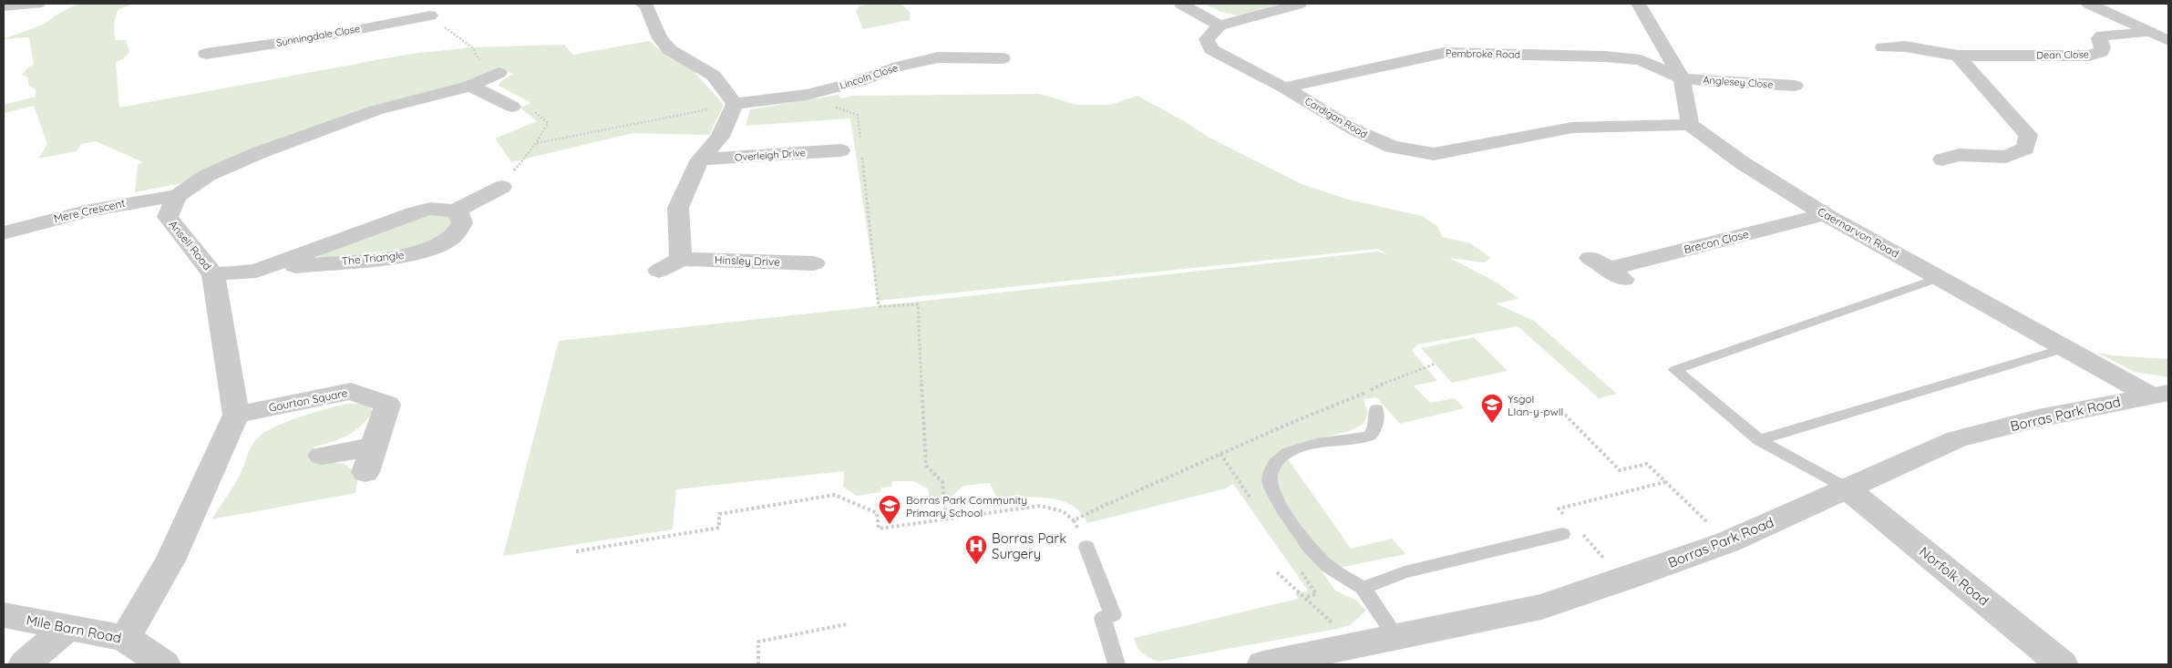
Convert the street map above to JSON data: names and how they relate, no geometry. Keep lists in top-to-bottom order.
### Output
{
  "streets": {
    "street": [
      "Sunningdale Close",
      "Pembroke Road",
      "Dean Close",
      "Lincoln Close",
      "Anglesey Close",
      "Cardigan Road",
      "Overleigh Drive",
      "Mere Crescent",
      "Caernarvon Road",
      "Brecon Close",
      "Ansell Road",
      "The Triangle",
      "Hinsley Drive",
      "Gourton Square",
      "Borras Park Road",
      "Norfolk Road",
      "Mile Barn Road"
    ]
  },
  "crossings": [
    ["Pembroke Road", "Anglesey Close"],
    ["Pembroke Road", "Cardigan Road"],
    ["Cardigan Road", "Caernarvon Road"],
    ["Mere Crescent", "Ansell Road"],
    ["Caernarvon Road", "Brecon Close"],
    ["Caernarvon Road", "Borras Park Road"],
    ["Ansell Road", "The Triangle"],
    ["Ansell Road", "Gourton Square"],
    ["Borras Park Road", "Norfolk Road"]
  ],
  "places": {
    "school or university": ["Ysgol Llan-y-pwll", "Borras Park Community Primary School"],
    "hospital": ["Borras Park Surgery"]
  }
}
